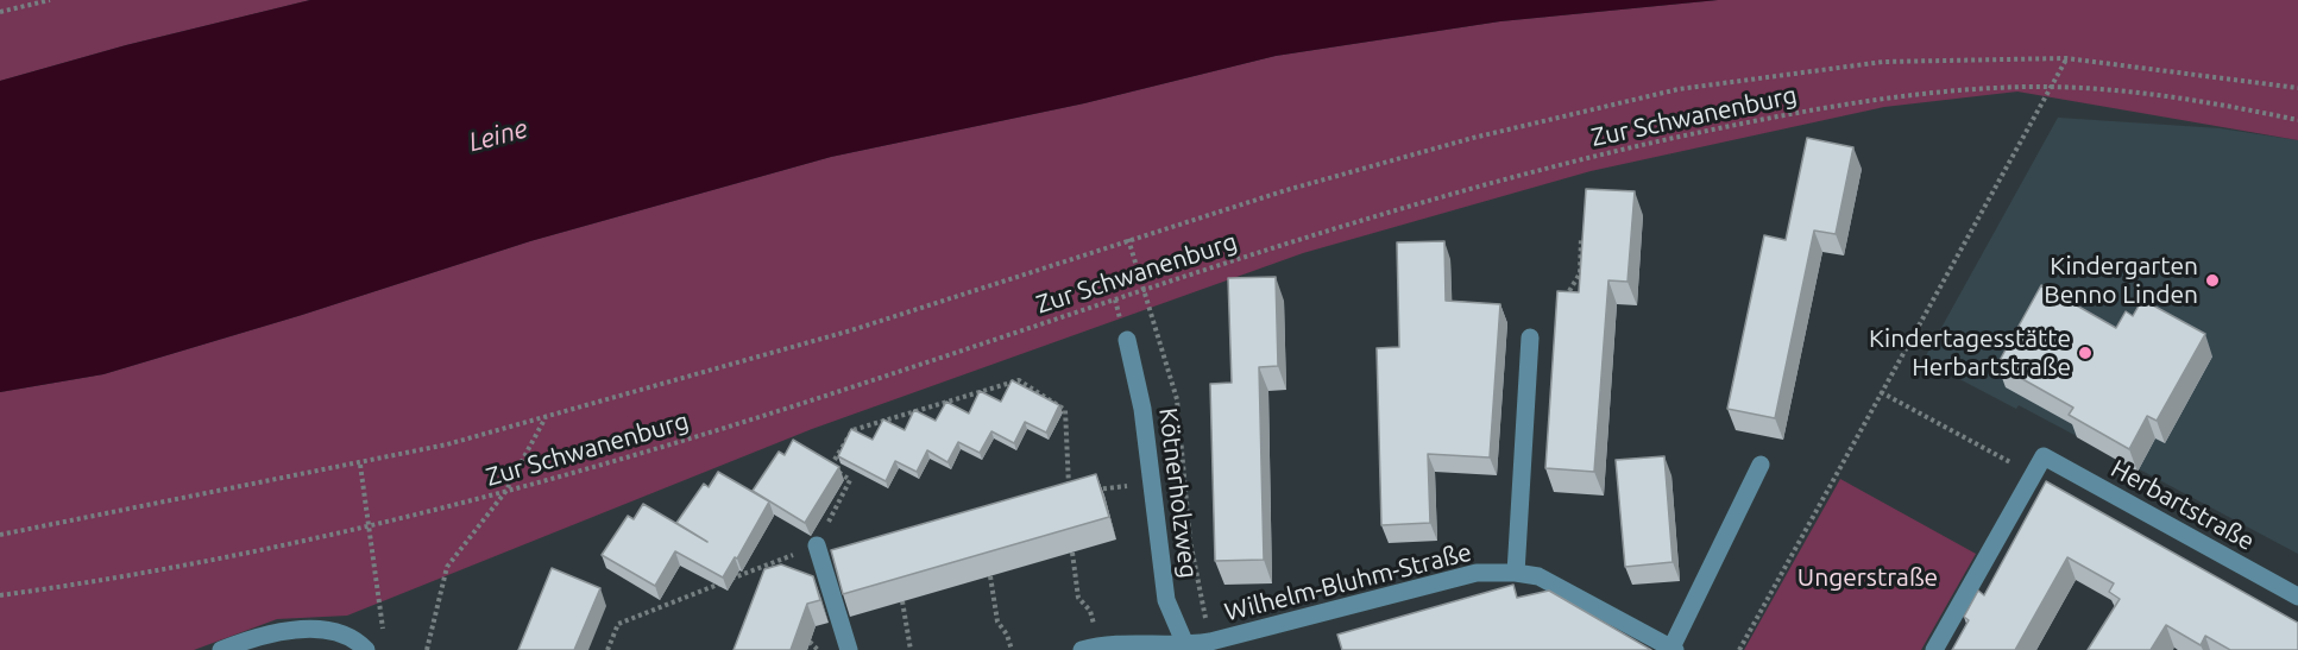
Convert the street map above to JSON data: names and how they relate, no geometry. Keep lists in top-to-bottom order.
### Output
{
  "streets": {
    "street": ["Kötnerholzweg", "Herbartstraße", "Wilhelm-Bluhm-Straße"],
    "path": ["Zur Schwanenburg"]
  },
  "crossings": [
    ["Kötnerholzweg", "Wilhelm-Bluhm-Straße"]
  ],
  "water": ["Leine"],
  "parks": ["Ungerstraße"],
  "places": ["Kindergarten Benno Linden", "Kindertagesstätte Herbartstraße"]
}
